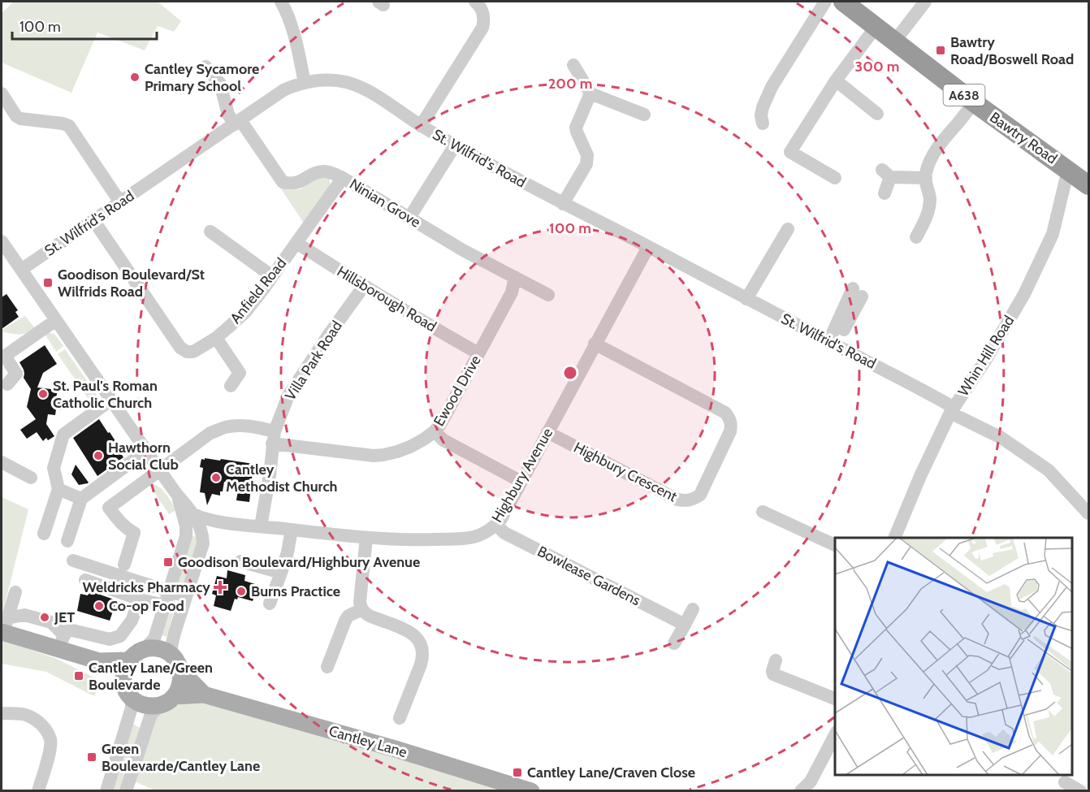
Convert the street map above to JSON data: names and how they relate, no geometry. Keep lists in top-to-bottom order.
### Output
{
  "streets": {
    "highway": ["A638", "Bawtry Road"],
    "main road": ["Cantley Lane"],
    "street": [
      "St. Wilfrid's Road",
      "Ninian Grove",
      "Anfield Road",
      "Hillsborough Road",
      "Whin Hill Road",
      "Villa Park Road",
      "Ewood Drive",
      "Highbury Crescent",
      "Highbury Avenue",
      "Bowlease Gardens"
    ]
  },
  "crossings": [
    ["Bawtry Road", "Whin Hill Road"],
    ["St. Wilfrid's Road", "Ninian Grove"],
    ["St. Wilfrid's Road", "Anfield Road"],
    ["St. Wilfrid's Road", "Whin Hill Road"],
    ["St. Wilfrid's Road", "Highbury Avenue"],
    ["Ninian Grove", "Anfield Road"],
    ["Ninian Grove", "Ewood Drive"],
    ["Anfield Road", "Hillsborough Road"],
    ["Hillsborough Road", "Villa Park Road"],
    ["Hillsborough Road", "Ewood Drive"],
    ["Villa Park Road", "Ewood Drive"],
    ["Villa Park Road", "Highbury Avenue"],
    ["Highbury Crescent", "Highbury Avenue"],
    ["Highbury Avenue", "Bowlease Gardens"]
  ],
  "places": {
    "transit": [
      "Bawtry Road/Boswell Road",
      "Goodison Boulevard/St Wilfrids Road",
      "Goodison Boulevard/Highbury Avenue",
      "Cantley Lane/Green Boulevarde",
      "Green Boulevarde/Cantley Lane",
      "Cantley Lane/Craven Close"
    ],
    "other": [
      "Cantley Sycamore Primary School",
      "St. Paul's Roman Catholic Church",
      "Hawthorn Social Club",
      "Cantley Methodist Church",
      "Burns Practice",
      "Co-op Food",
      "JET"
    ],
    "health": ["Weldricks Pharmacy"]
  },
  "scale_bar": "100 m",
  "rings": ["300 m", "200 m", "100 m"]
}
